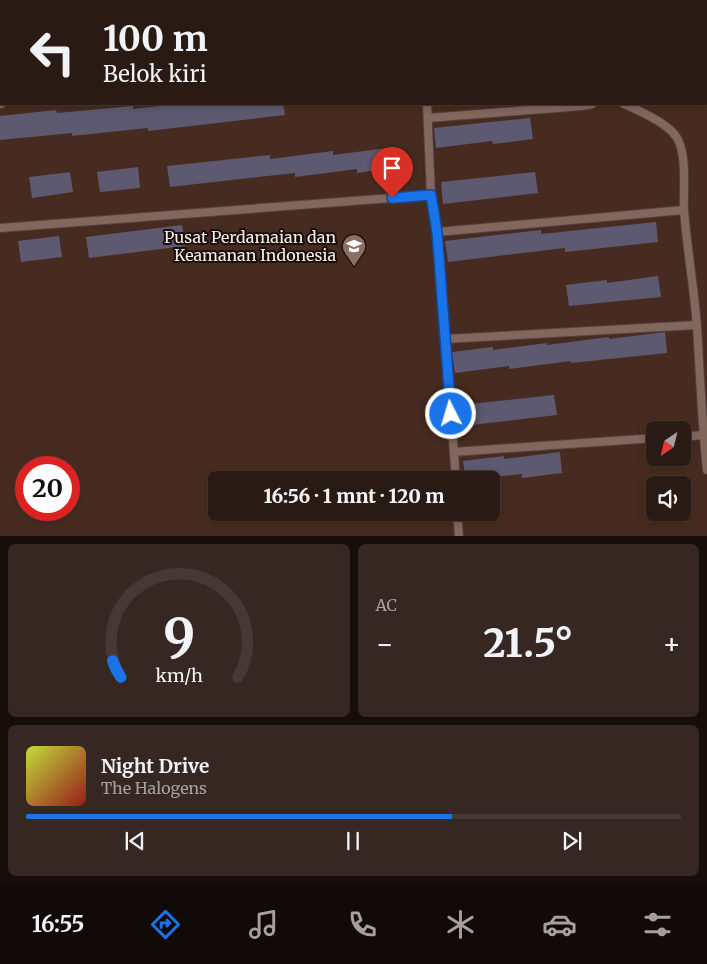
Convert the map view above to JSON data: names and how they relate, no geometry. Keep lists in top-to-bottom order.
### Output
{
  "places": {
    "school or university": ["Pusat Perdamaian dan Keamanan Indonesia"]
  },
  "north": "bottom left",
  "page": {
    "turn": ["100 m", "Belok kiri"],
    "limit": "20",
    "trip": "16:56 · 1 mnt · 120 m",
    "tile": "AC",
    "heat": ["−", "21.5°", "+"],
    "song": ["Night Drive", "The Halogens"],
    "tabs": "16:55",
    "gauge": ["9", "km/h"]
  }
}
